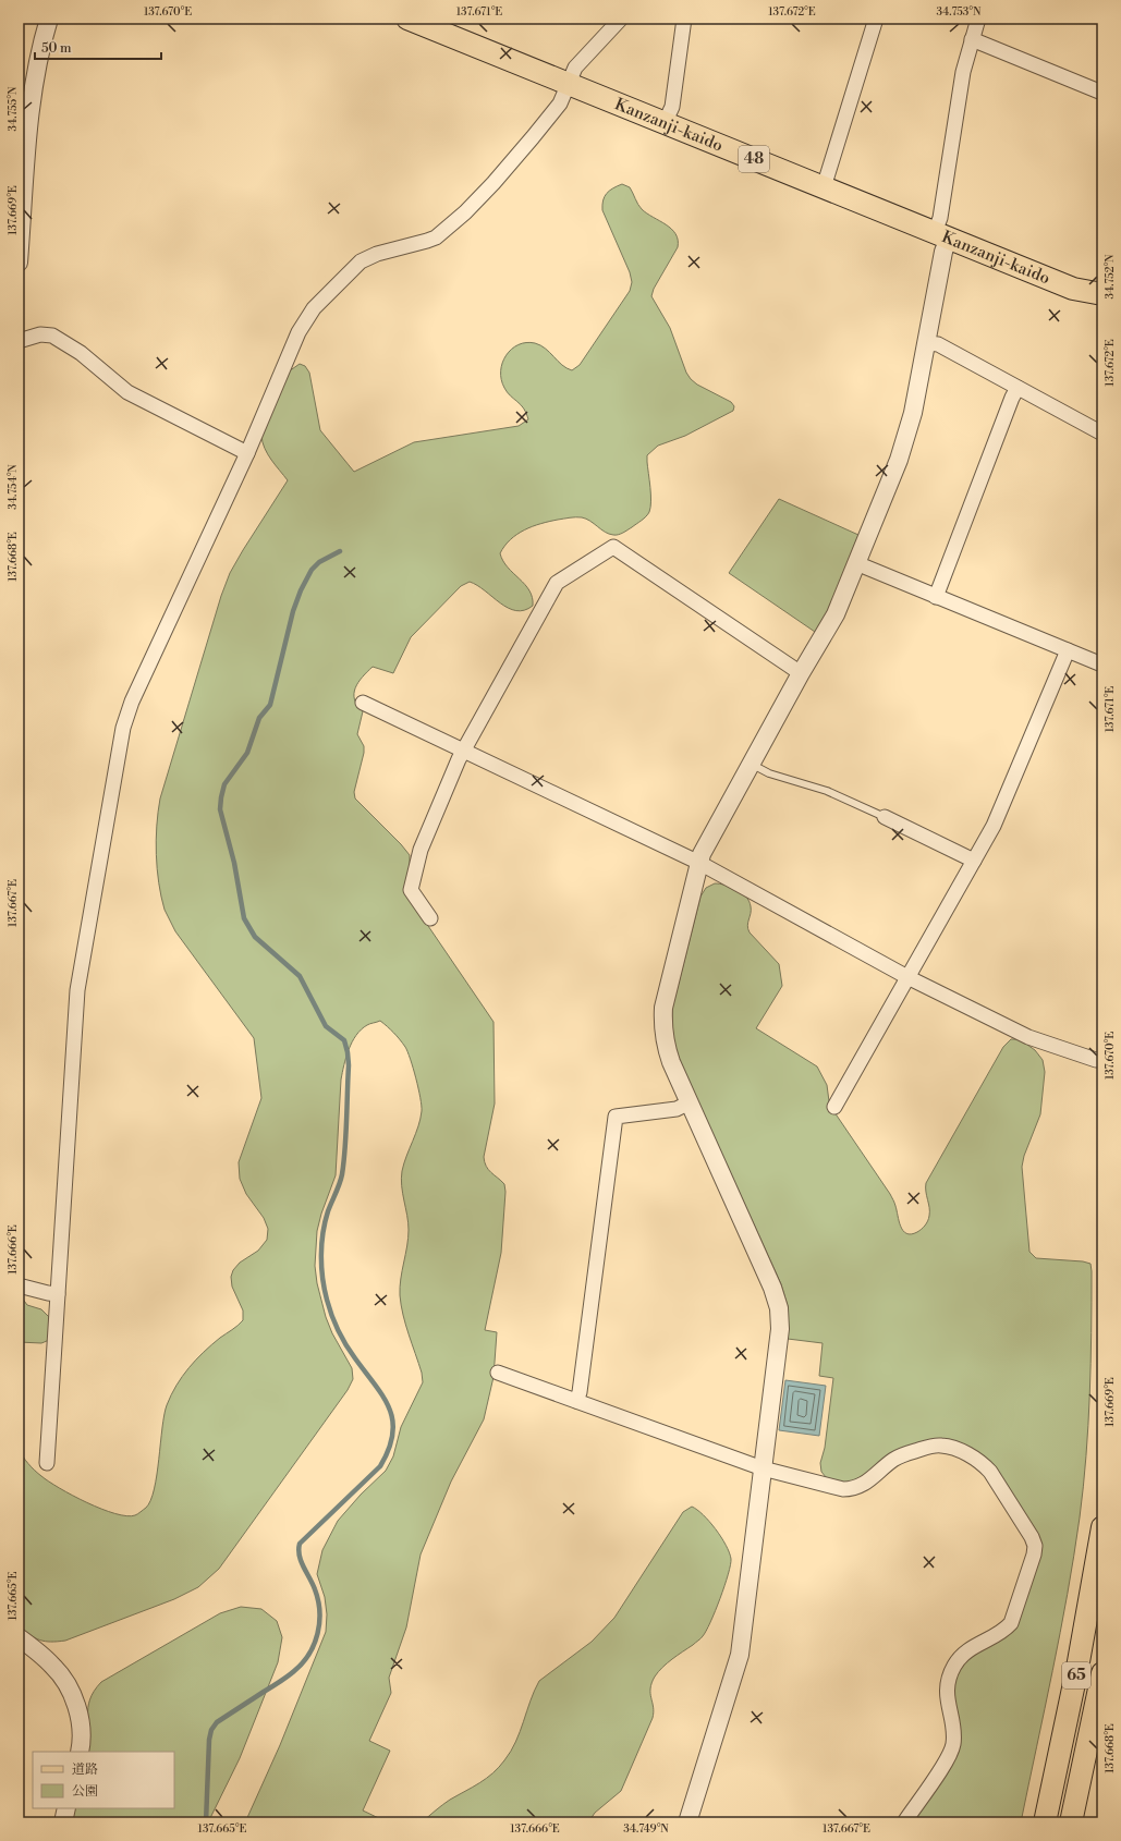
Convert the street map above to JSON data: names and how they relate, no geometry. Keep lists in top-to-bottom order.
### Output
{
  "streets": {
    "main road": ["Kanzanji-kaido", "48", "65"]
  },
  "legend": ["道路", "公園"],
  "scale_bar": "50 m",
  "coordinates": [
    "137.670°E",
    "137.671°E",
    "137.672°E",
    "34.753°N",
    "34.755°N",
    "137.669°E",
    "34.752°N",
    "34.754°N",
    "137.668°E",
    "137.667°E",
    "137.666°E",
    "137.665°E",
    "34.749°N"
  ]
}
